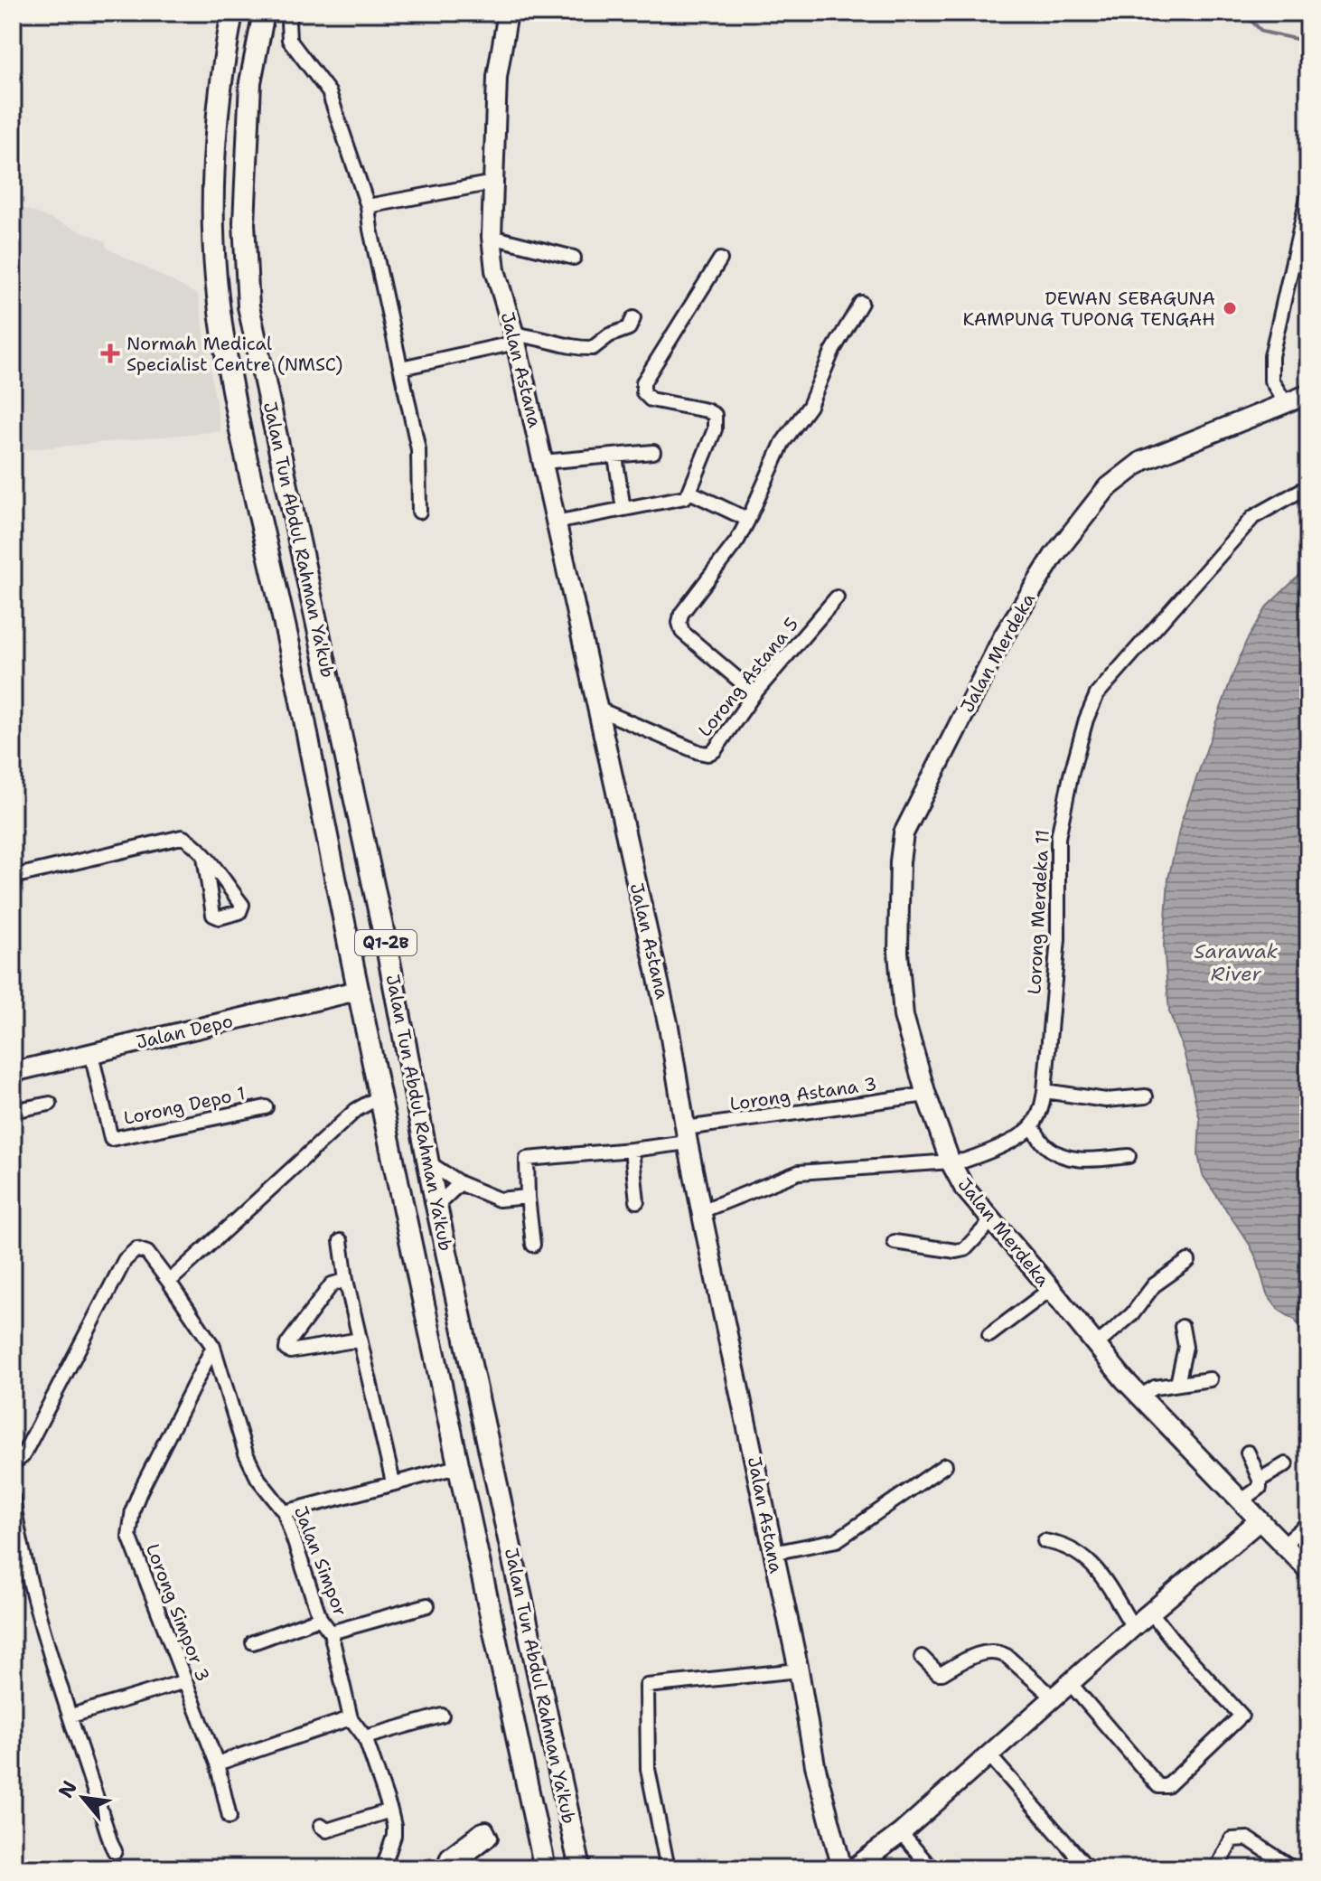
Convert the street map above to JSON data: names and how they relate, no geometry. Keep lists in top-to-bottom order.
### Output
{
  "streets": {
    "main road": ["Jalan Tun Abdul Rahman Ya'kub", "Q1-2B"],
    "street": [
      "Jalan Astana",
      "Jalan Merdeka",
      "Lorong Astana 5",
      "Lorong Merdeka 11",
      "Jalan Depo",
      "Lorong Astana 3",
      "Lorong Depo 1",
      "Jalan Simpor",
      "Lorong Simpor 3"
    ]
  },
  "crossings": [
    ["Jalan Astana", "Lorong Astana 5"],
    ["Jalan Astana", "Lorong Astana 3"],
    ["Jalan Tun Abdul Rahman Ya'kub", "Jalan Depo"],
    ["Jalan Merdeka", "Lorong Astana 3"],
    ["Jalan Depo", "Lorong Depo 1"],
    ["Jalan Simpor", "Lorong Simpor 3"]
  ],
  "water": ["Sarawak River"],
  "places": {
    "other": ["DEWAN SEBAGUNA KAMPUNG TUPONG TENGAH"],
    "health": ["Normah Medical Specialist Centre (NMSC)"]
  },
  "north": "top left"
}
